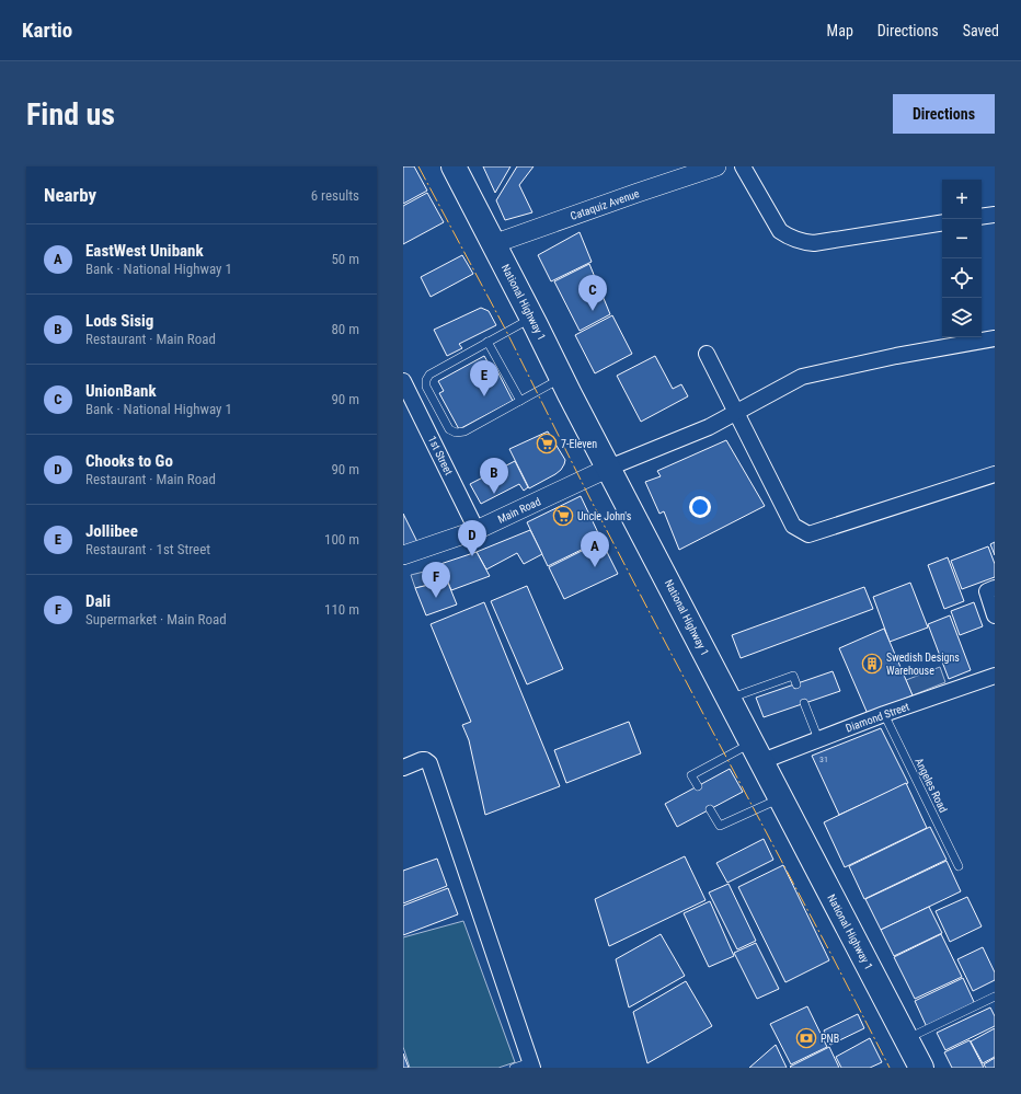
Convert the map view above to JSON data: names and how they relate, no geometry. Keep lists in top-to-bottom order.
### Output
{
  "streets": {
    "highway": ["National Highway 1"],
    "street": [
      "Cataquiz Avenue",
      "1st Street",
      "Main Road",
      "Diamond Street"
    ],
    "lane": ["Angeles Road"]
  },
  "crossings": [
    ["Cataquiz Avenue", "National Highway 1"],
    ["National Highway 1", "Main Road"],
    ["National Highway 1", "Diamond Street"],
    ["1st Street", "Main Road"],
    ["Diamond Street", "Angeles Road"]
  ],
  "places": {
    "supermarket": ["7-Eleven", "Uncle John's"],
    "building": ["Swedish Designs Warehouse"],
    "bank": ["PNB"]
  },
  "house_numbers": ["31"],
  "page": {
    "header": "Kartio",
    "nav": ["Map", "Directions", "Saved"],
    "buttons": "Directions",
    "title": "Find us",
    "heading": ["Nearby", "6 results"],
    "map_buttons": ["+", "−"],
    "list": [
      {
        "mark": "A",
        "name": "EastWest Unibank",
        "note": "Bank · National Highway 1",
        "value": "50 m"
      },
      {
        "mark": "B",
        "name": "Lods Sisig",
        "note": "Restaurant · Main Road",
        "value": "80 m"
      },
      {
        "mark": "C",
        "name": "UnionBank",
        "note": "Bank · National Highway 1",
        "value": "90 m"
      },
      {
        "mark": "D",
        "name": "Chooks to Go",
        "note": "Restaurant · Main Road",
        "value": "90 m"
      },
      {
        "mark": "E",
        "name": "Jollibee",
        "note": "Restaurant · 1st Street",
        "value": "100 m"
      },
      {
        "mark": "F",
        "name": "Dali",
        "note": "Supermarket · Main Road",
        "value": "110 m"
      }
    ],
    "pins": [
      "C",
      "E",
      "B",
      "D",
      "A",
      "F"
    ]
  }
}
